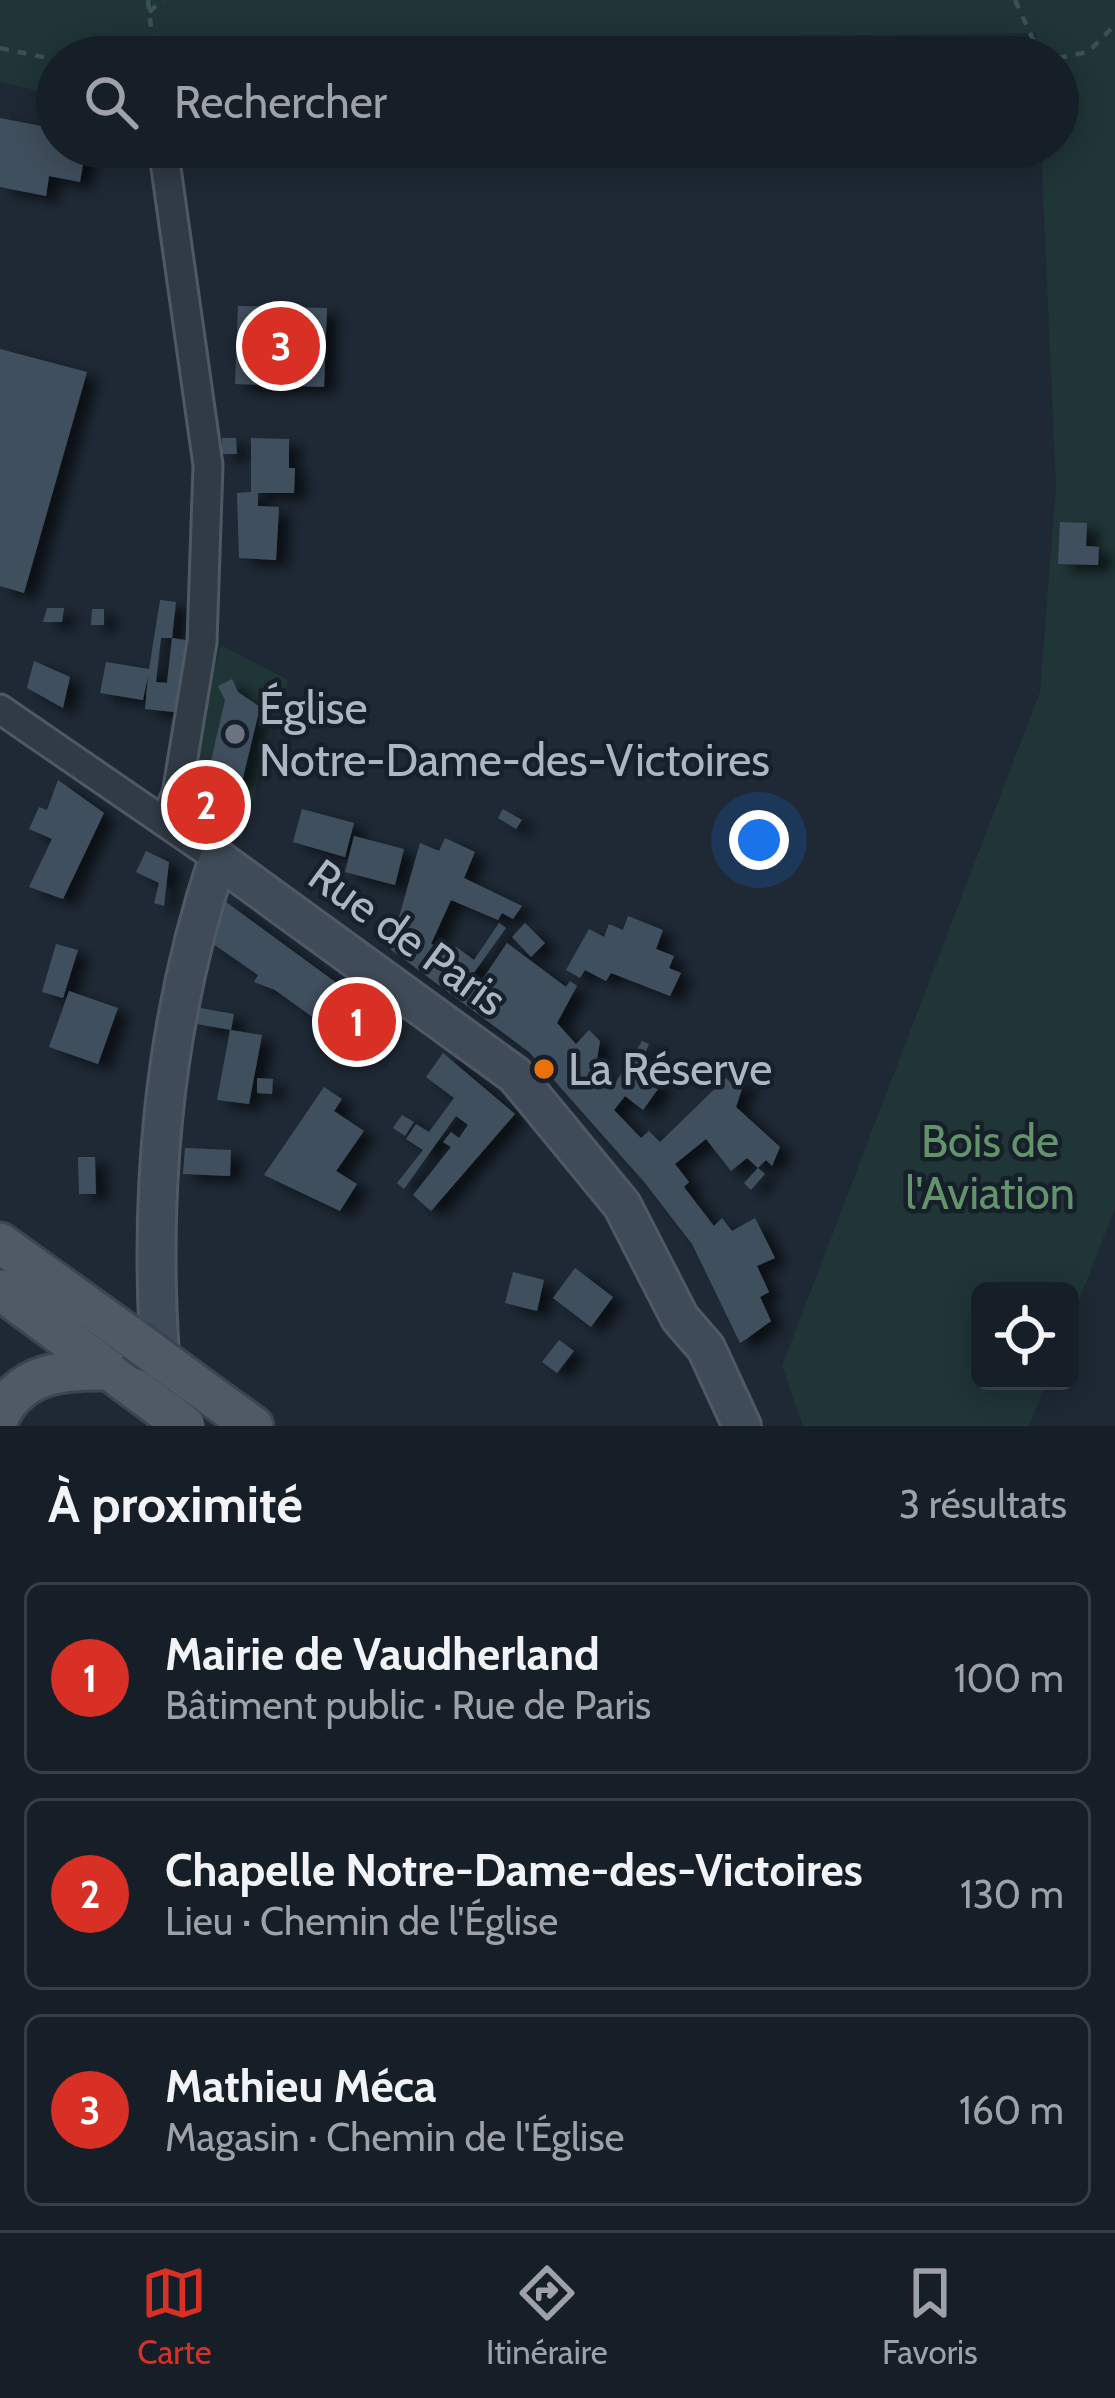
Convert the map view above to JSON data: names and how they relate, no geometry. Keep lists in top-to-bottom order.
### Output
{
  "streets": {
    "street": ["Rue de Paris"]
  },
  "parks": ["Bois de l'Aviation"],
  "places": ["Église Notre-Dame-des-Victoires", "La Réserve"],
  "page": {
    "search": "Rechercher",
    "pins": ["3", "2", "1"],
    "heading": ["À proximité", "3 résultats"],
    "list": [
      {
        "mark": "1",
        "name": "Mairie de Vaudherland",
        "note": "Bâtiment public · Rue de Paris",
        "value": "100 m"
      },
      {
        "mark": "2",
        "name": "Chapelle Notre-Dame-des-Victoires",
        "note": "Lieu · Chemin de l'Église",
        "value": "130 m"
      },
      {
        "mark": "3",
        "name": "Mathieu Méca",
        "note": "Magasin · Chemin de l'Église",
        "value": "160 m"
      }
    ],
    "nav": ["Carte", "Itinéraire", "Favoris"]
  }
}
